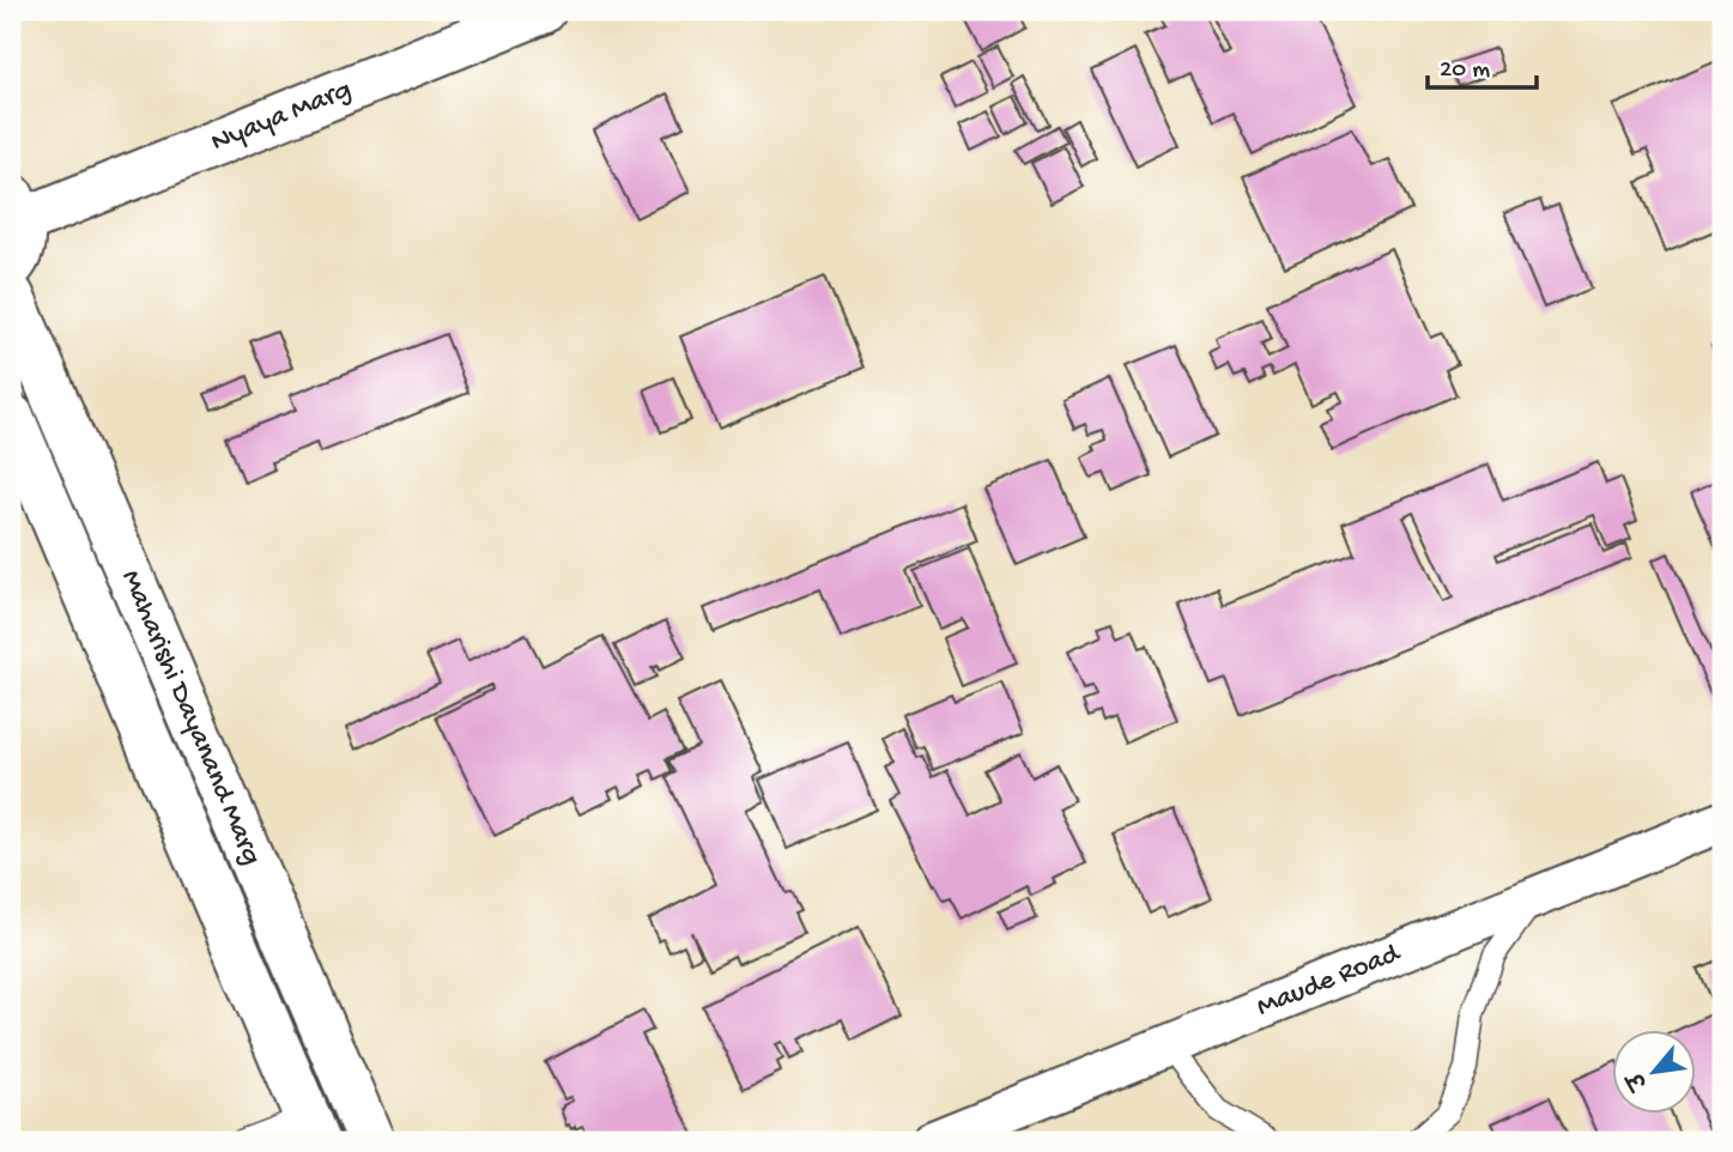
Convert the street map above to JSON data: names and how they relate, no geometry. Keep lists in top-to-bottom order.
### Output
{
  "streets": {
    "street": ["Nyaya Marg", "Maharishi Dayanand Marg", "Maude Road"]
  },
  "scale_bar": "20 m",
  "north": "bottom left"
}
